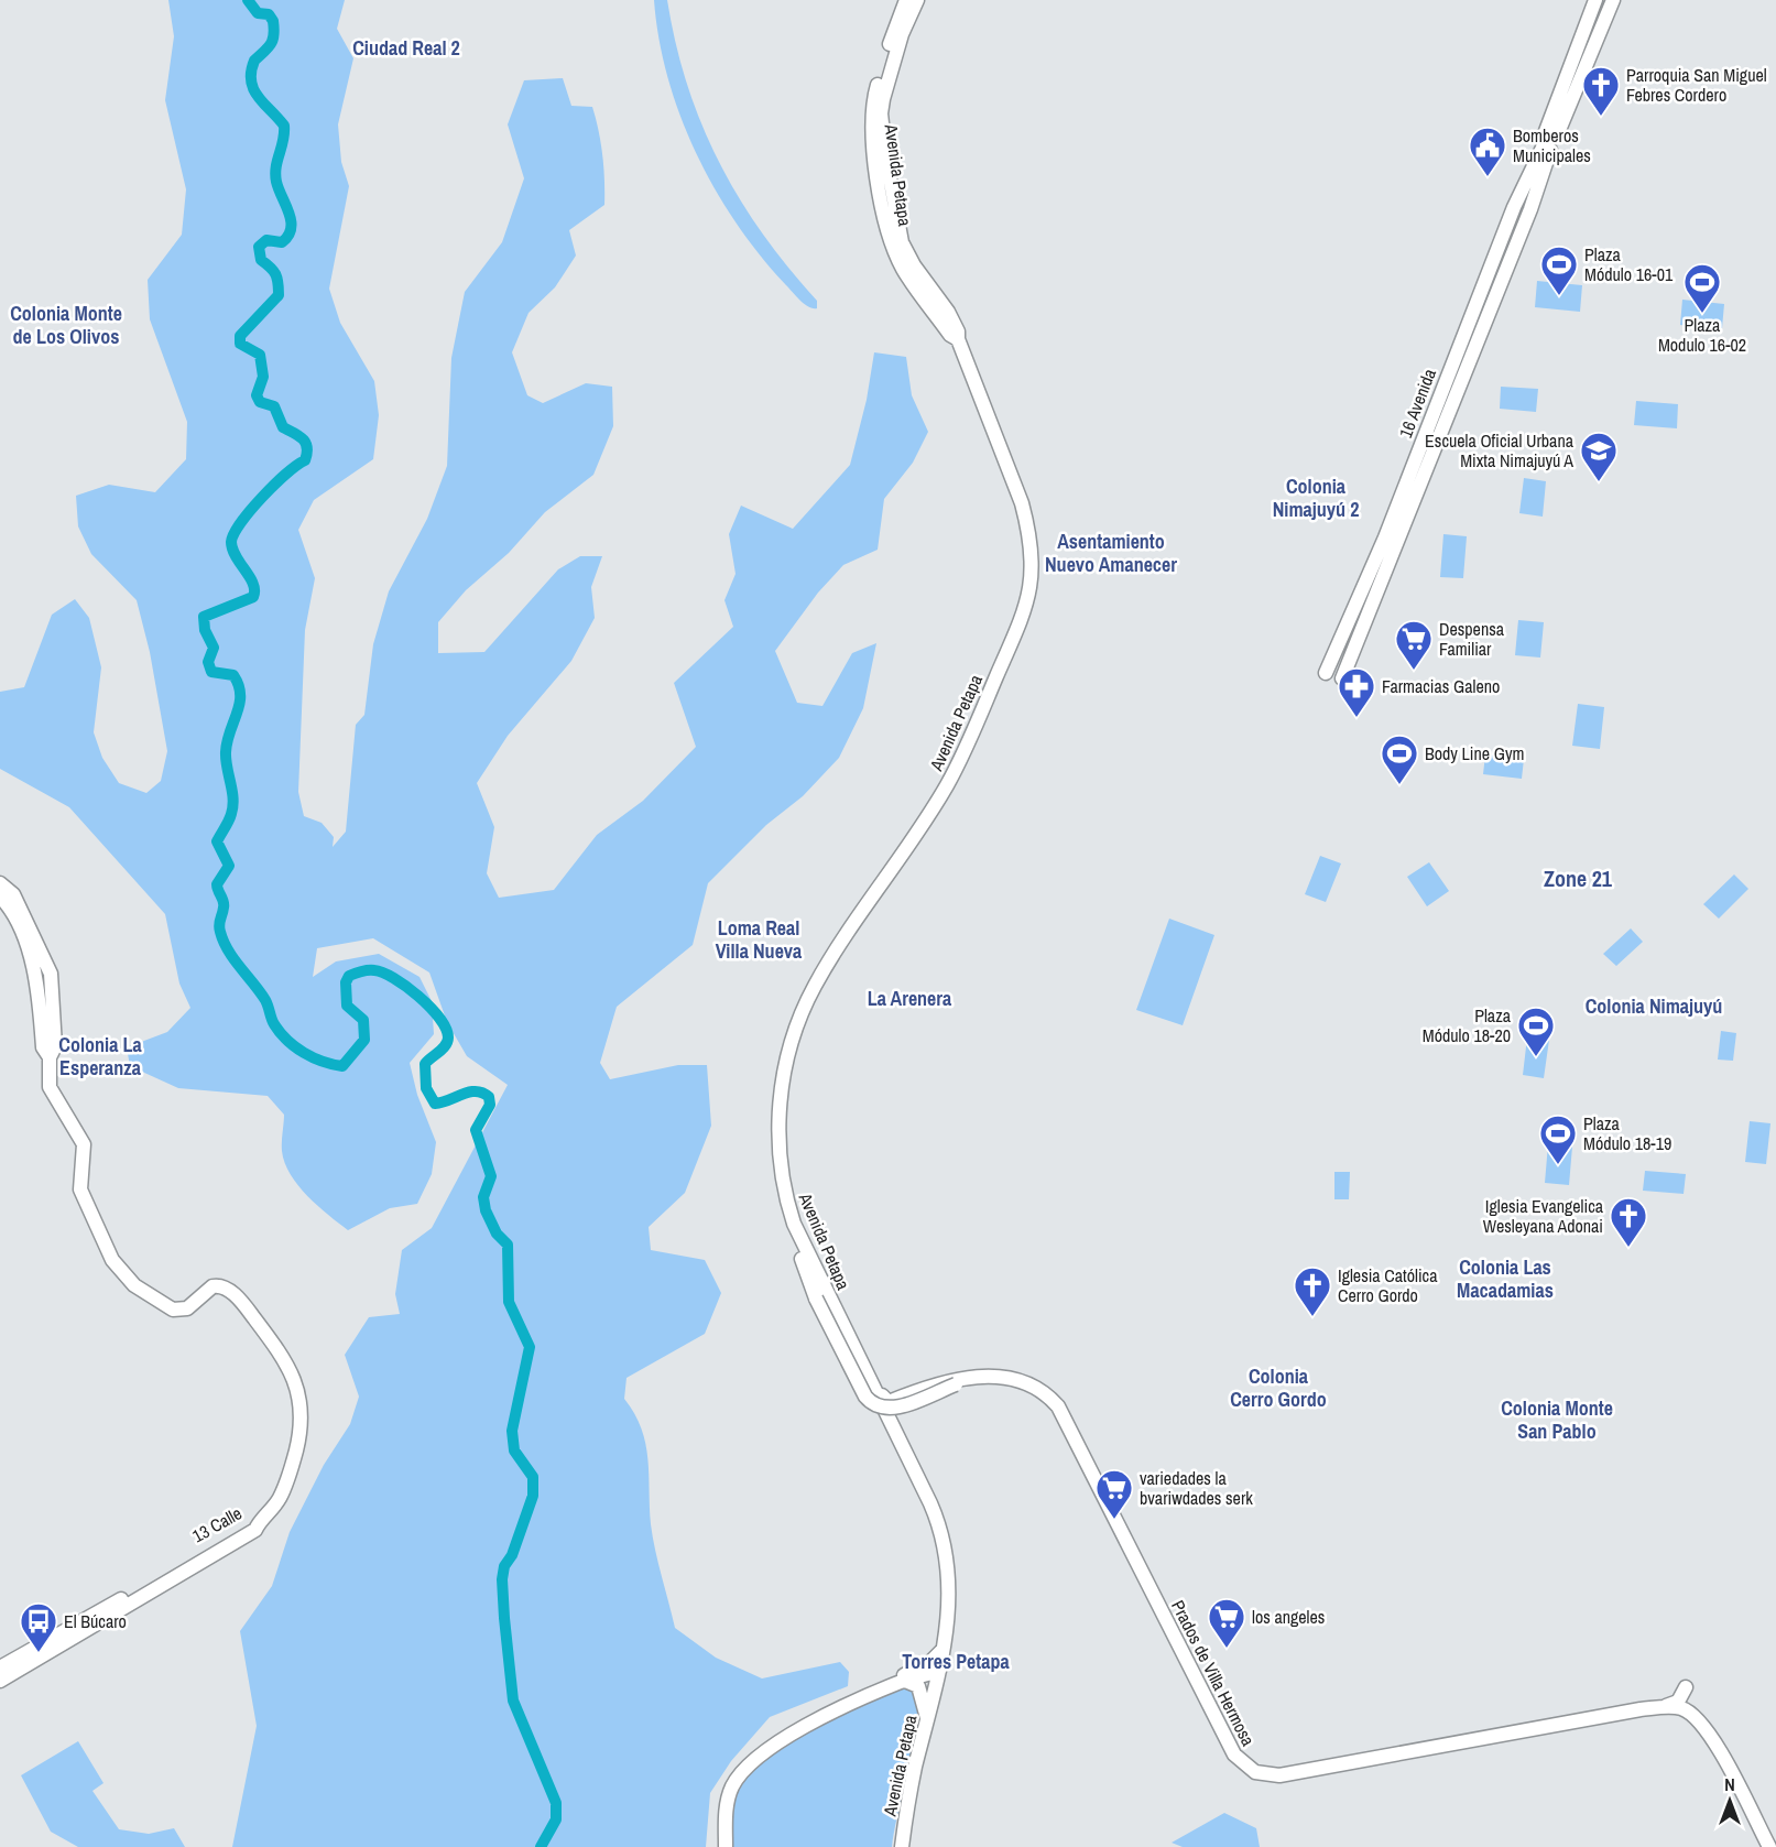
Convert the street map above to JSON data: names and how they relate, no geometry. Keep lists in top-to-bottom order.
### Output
{
  "streets": {
    "main road": [
      "Avenida Petapa",
      "16 Avenida",
      "13 Calle",
      "Prados de Villa Hermosa"
    ]
  },
  "crossings": [
    ["Avenida Petapa", "Prados de Villa Hermosa"]
  ],
  "districts": [
    "Ciudad Real 2",
    "Colonia Monte de Los Olivos",
    "Colonia Nimajuyú 2",
    "Asentamiento Nuevo Amanecer",
    "Zone 21",
    "Loma Real Villa Nueva",
    "La Arenera",
    "Colonia Nimajuyú",
    "Colonia La Esperanza",
    "Colonia Las Macadamias",
    "Colonia Cerro Gordo",
    "Colonia Monte San Pablo",
    "Torres Petapa"
  ],
  "places": {
    "church": ["Parroquia San Miguel Febres Cordero", "Iglesia Evangelica Wesleyana Adonai", "Iglesia Católica Cerro Gordo"],
    "public building": ["Bomberos Municipales"],
    "sports": [
      "Plaza Módulo 16-01",
      "Plaza Modulo 16-02",
      "Body Line Gym",
      "Plaza Módulo 18-20",
      "Plaza Módulo 18-19"
    ],
    "school or university": ["Escuela Oficial Urbana Mixta Nimajuyú A"],
    "supermarket": ["Despensa Familiar", "variedades la bvariwdades serk", "los angeles"],
    "pharmacy": ["Farmacias Galeno"],
    "bus stop": ["El Búcaro"]
  },
  "north": "top"
}
